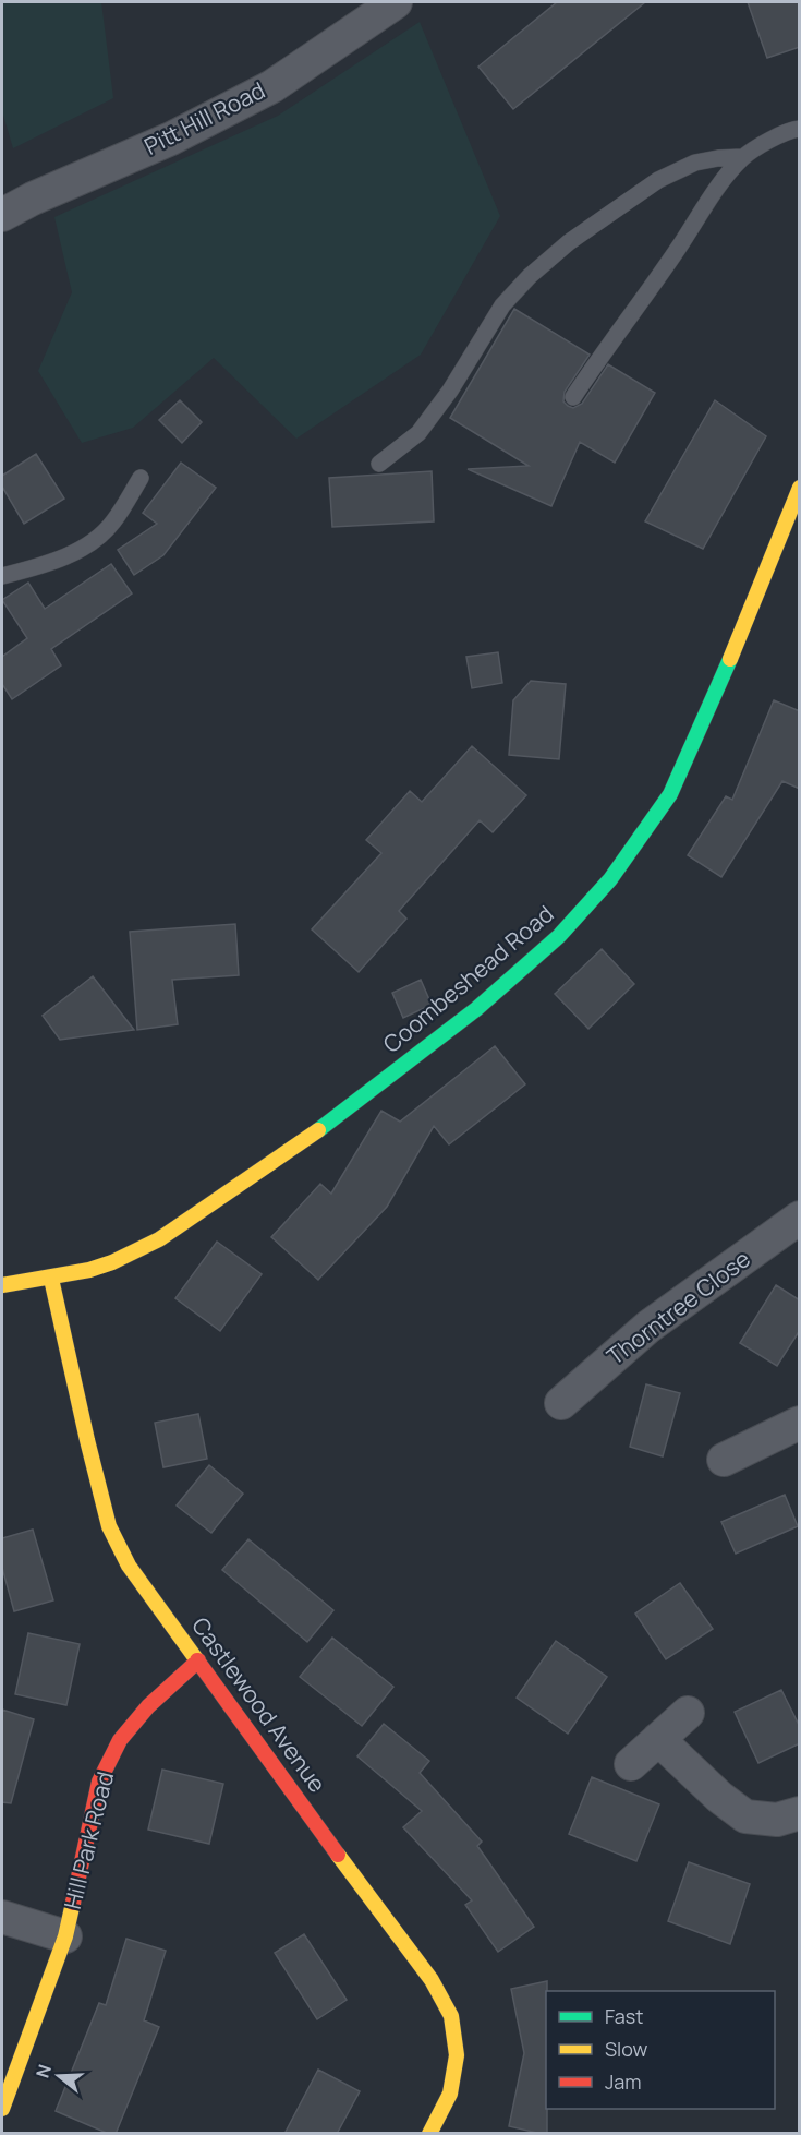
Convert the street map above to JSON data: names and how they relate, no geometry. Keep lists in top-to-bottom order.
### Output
{
  "streets": {
    "street": [
      "Pitt Hill Road",
      "Coombeshead Road",
      "Thorntree Close",
      "Castlewood Avenue",
      "Hill Park Road"
    ]
  },
  "crossings": [
    ["Coombeshead Road", "Castlewood Avenue"],
    ["Castlewood Avenue", "Hill Park Road"]
  ],
  "legend": ["Fast", "Slow", "Jam"],
  "north": "left"
}
